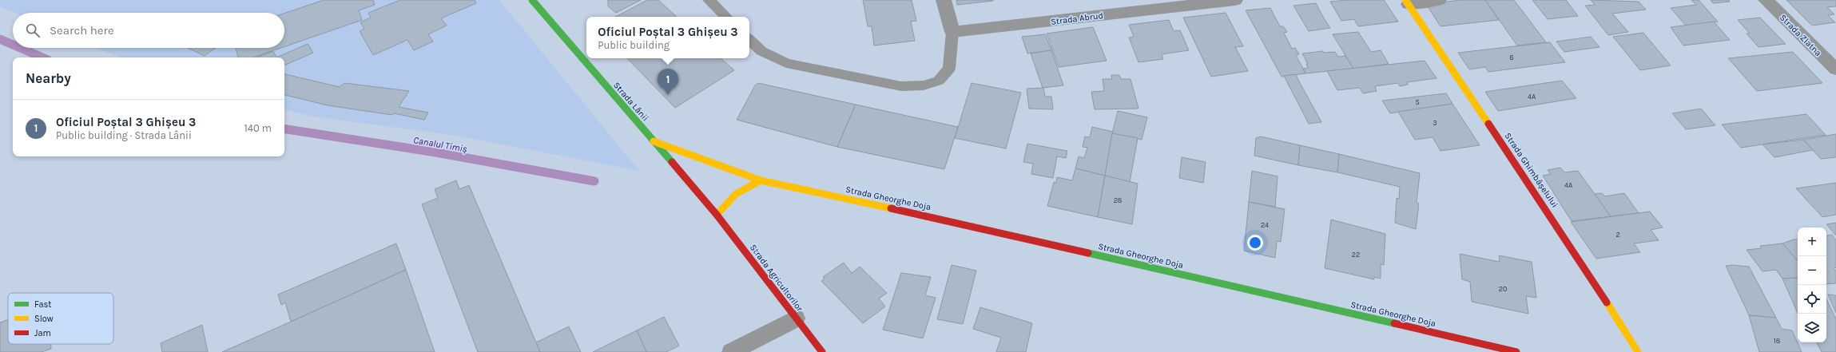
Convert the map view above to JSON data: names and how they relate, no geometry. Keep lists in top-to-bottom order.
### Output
{
  "streets": {
    "main road": [
      "Strada Lânii",
      "Strada Ghimbășelului",
      "Strada Gheorghe Doja",
      "Strada Agricultorilor"
    ],
    "street": ["Strada Abrud", "Strada Zlatna"]
  },
  "crossings": [
    ["Strada Lânii", "Strada Gheorghe Doja"],
    ["Strada Lânii", "Strada Agricultorilor"]
  ],
  "water": ["Canalul Timiș"],
  "house_numbers": [
    "8",
    "4A",
    "5",
    "3",
    "4A",
    "28",
    "24",
    "2",
    "22",
    "20",
    "18"
  ],
  "legend": ["Fast", "Slow", "Jam"],
  "page": {
    "search": "Search here",
    "popup": ["Oficiul Poștal 3 Ghișeu 3", "Public building"],
    "heading": "Nearby",
    "pins": "1",
    "list": [
      {
        "mark": "1",
        "name": "Oficiul Poștal 3 Ghișeu 3",
        "note": "Public building · Strada Lânii",
        "value": "140 m"
      }
    ],
    "map_buttons": ["+", "−"]
  }
}
